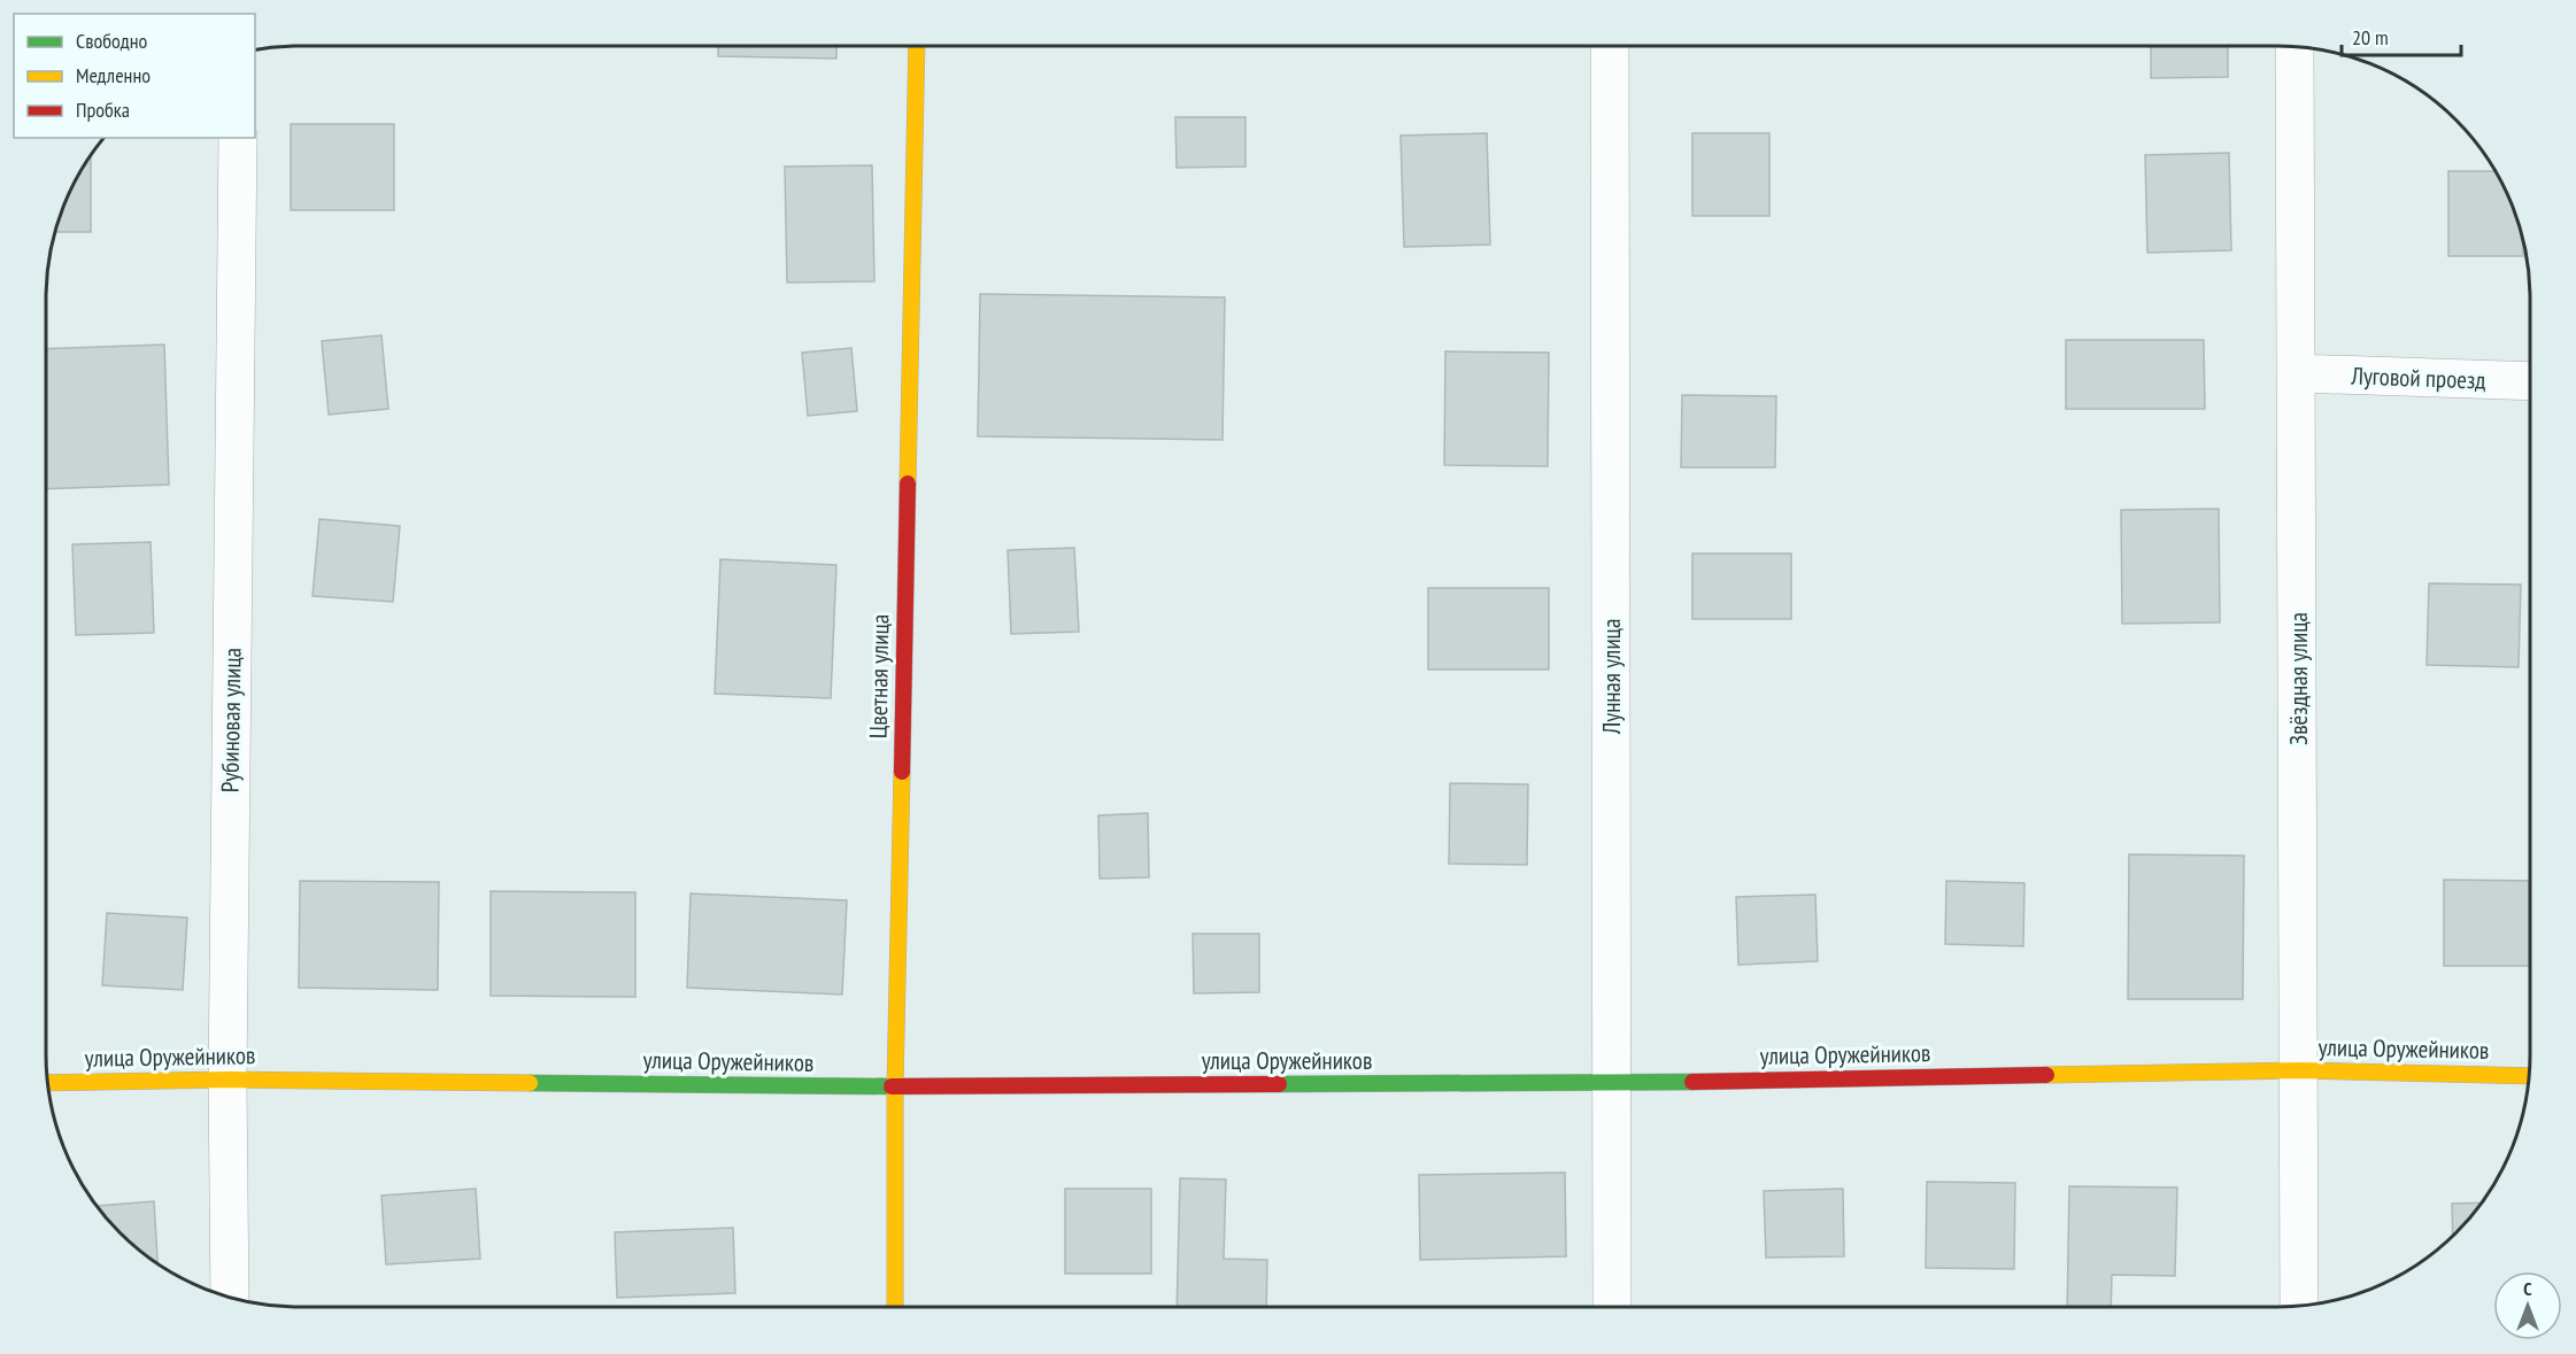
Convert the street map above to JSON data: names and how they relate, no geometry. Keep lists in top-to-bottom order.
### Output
{
  "streets": {
    "street": [
      "Луговой проезд",
      "Цветная улица",
      "Лунная улица",
      "Звёздная улица",
      "Рубиновая улица",
      "улица Оружейников"
    ]
  },
  "crossings": [
    ["Луговой проезд", "Звёздная улица"],
    ["Цветная улица", "улица Оружейников"],
    ["Лунная улица", "улица Оружейников"],
    ["Звёздная улица", "улица Оружейников"],
    ["Рубиновая улица", "улица Оружейников"]
  ],
  "legend": ["Свободно", "Медленно", "Пробка"],
  "scale_bar": "20 m",
  "north": "top"
}
